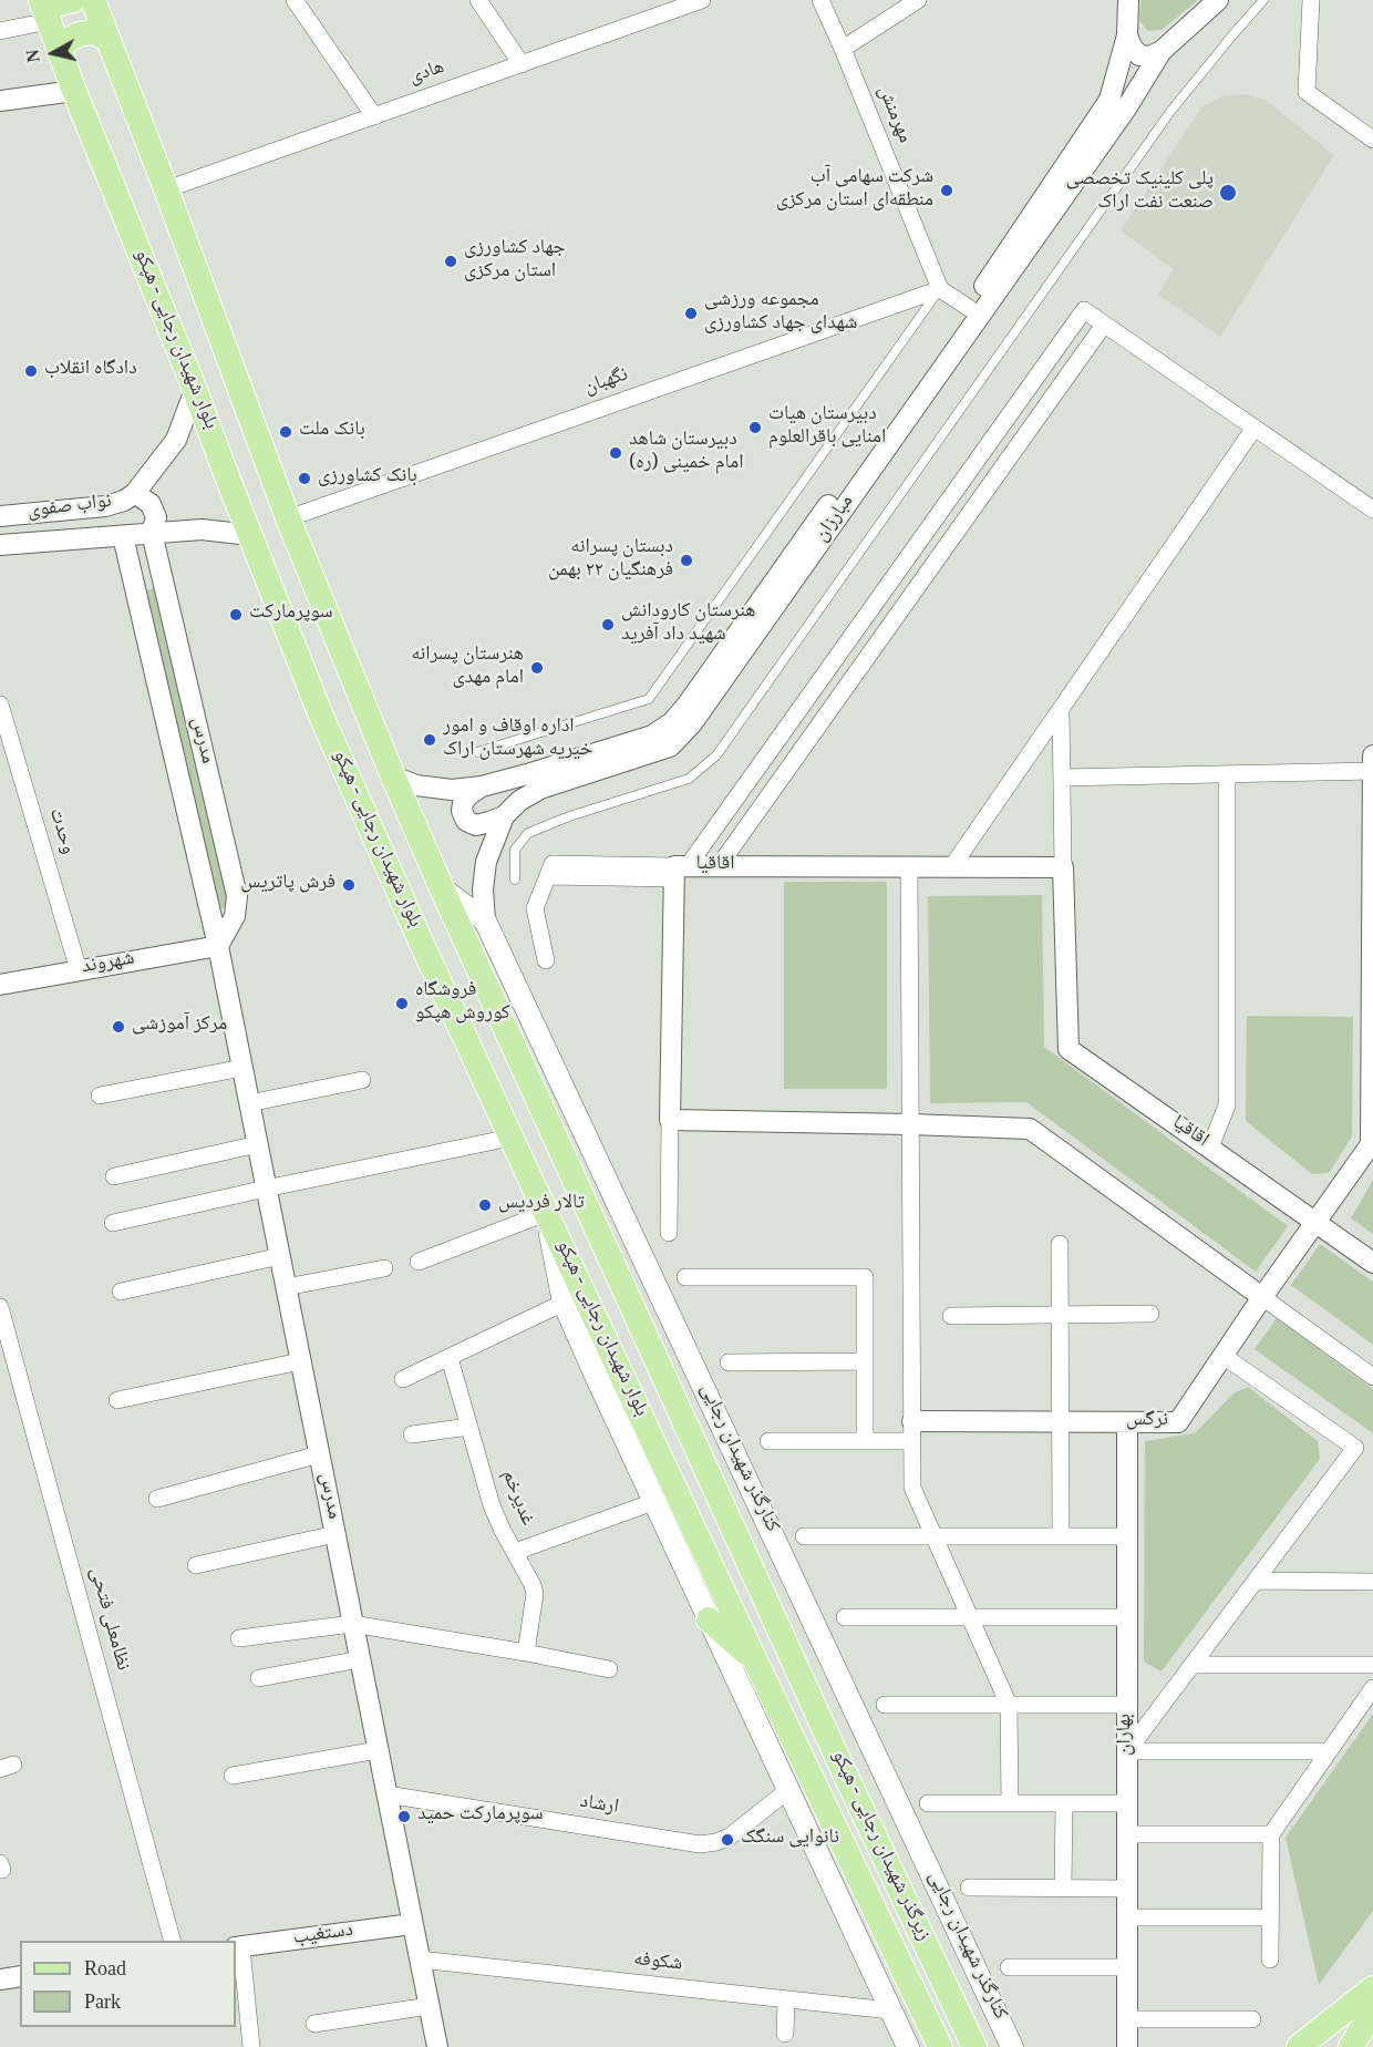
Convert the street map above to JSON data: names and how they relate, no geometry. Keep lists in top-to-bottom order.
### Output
{
  "streets": {
    "main road": ["بلوار شهیدان رجایی - هپکو", "کنارگذر شهیدان رجایی", "زیرگذر شهیدان رجایی - هپکو"],
    "street": [
      "هادی",
      "مهرمنش",
      "نگهبان",
      "نواب صفوی",
      "مبارزان",
      "مدرس",
      "وحدت",
      "اقاقیا",
      "شهروند",
      "نرگس",
      "غدیرخم",
      "نظامعلی فتحی",
      "بهاران",
      "ارشاد",
      "دستغیب",
      "شکوفه"
    ]
  },
  "crossings": [
    ["هادی", "بلوار شهیدان رجایی - هپکو"],
    ["مهرمنش", "نگهبان"],
    ["بلوار شهیدان رجایی - هپکو", "نگهبان"],
    ["بلوار شهیدان رجایی - هپکو", "نواب صفوی"],
    ["بلوار شهیدان رجایی - هپکو", "مبارزان"],
    ["بلوار شهیدان رجایی - هپکو", "کنارگذر شهیدان رجایی"],
    ["بلوار شهیدان رجایی - هپکو", "زیرگذر شهیدان رجایی - هپکو"],
    ["نواب صفوی", "مدرس"],
    ["مبارزان", "کنارگذر شهیدان رجایی"],
    ["مدرس", "شهروند"],
    ["مدرس", "ارشاد"],
    ["مدرس", "دستغیب"],
    ["مدرس", "شکوفه"],
    ["وحدت", "شهروند"],
    ["اقاقیا", "نرگس"],
    ["نرگس", "بهاران"]
  ],
  "places": [
    "شرکت سهامی آب منطقه‌ای استان مرکزی",
    "پلی کلینیک تخصصی صنعت نفت اراک",
    "جهاد کشاورزی استان مرکزی",
    "مجموعه ورزشی شهدای جهاد کشاورزی",
    "دادگاه انقلاب",
    "دبیرستان هیات امنایی باقرالعلوم",
    "بانک ملت",
    "دبیرستان شاهد امام خمینی (ره)",
    "بانک کشاورزی",
    "دبستان پسرانه فرهنگیان ۲۲ بهمن",
    "سوپرمارکت",
    "هنرستان کارودانش شهید داد آفرید",
    "هنرستان پسرانه امام مهدی",
    "اداره اوقاف و امور خیریه شهرستان اراک",
    "فرش پاتریس",
    "فروشگاه کوروش هپکو",
    "مرکز آموزشی",
    "تالار فردیس",
    "سوپرمارکت حمید",
    "نانوایی سنگک"
  ],
  "legend": ["Road", "Park"],
  "north": "left"
}
